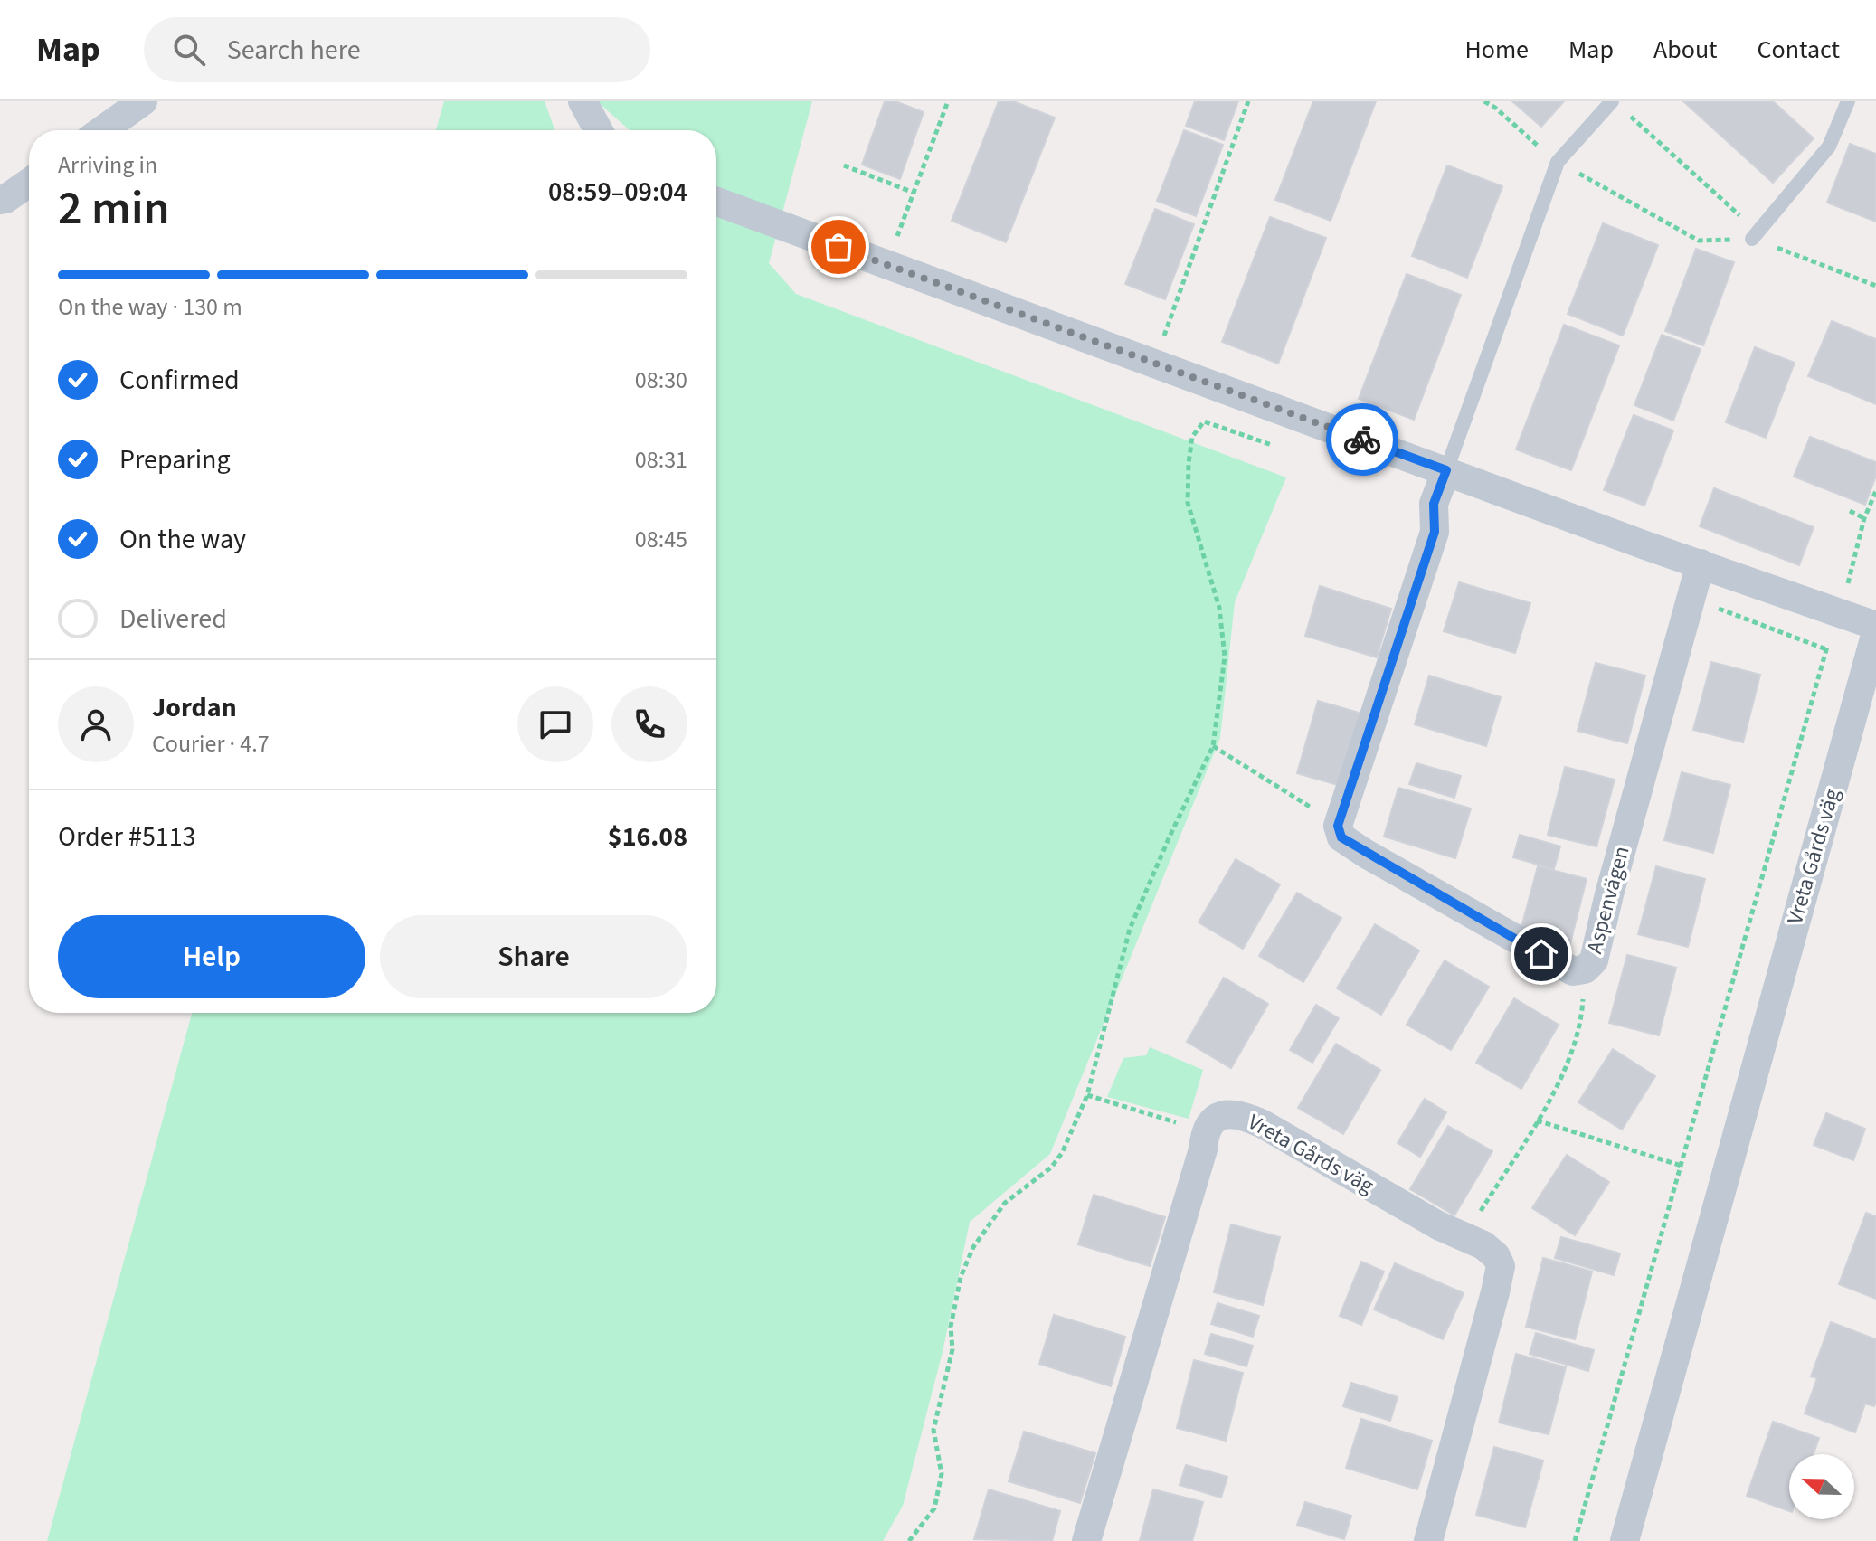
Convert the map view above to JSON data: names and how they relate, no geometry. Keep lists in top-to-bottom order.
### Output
{
  "streets": {
    "street": ["Vreta Gårds väg", "Aspenvägen"]
  },
  "north": "left",
  "page": {
    "header": "Map",
    "search": "Search here",
    "nav": [
      "Home",
      "Map",
      "About",
      "Contact"
    ],
    "heading": ["2 min", "Arriving in", "08:59–09:04"],
    "panel": [
      "Jordan",
      "Courier · 4.7",
      "Order #5113",
      "$16.08"
    ],
    "bar": "On the way · 130 m",
    "list": [
      ["Confirmed", "08:30"],
      ["Preparing", "08:31"],
      ["On the way", "08:45"],
      "Delivered"
    ],
    "buttons": ["Help", "Share"]
  }
}
